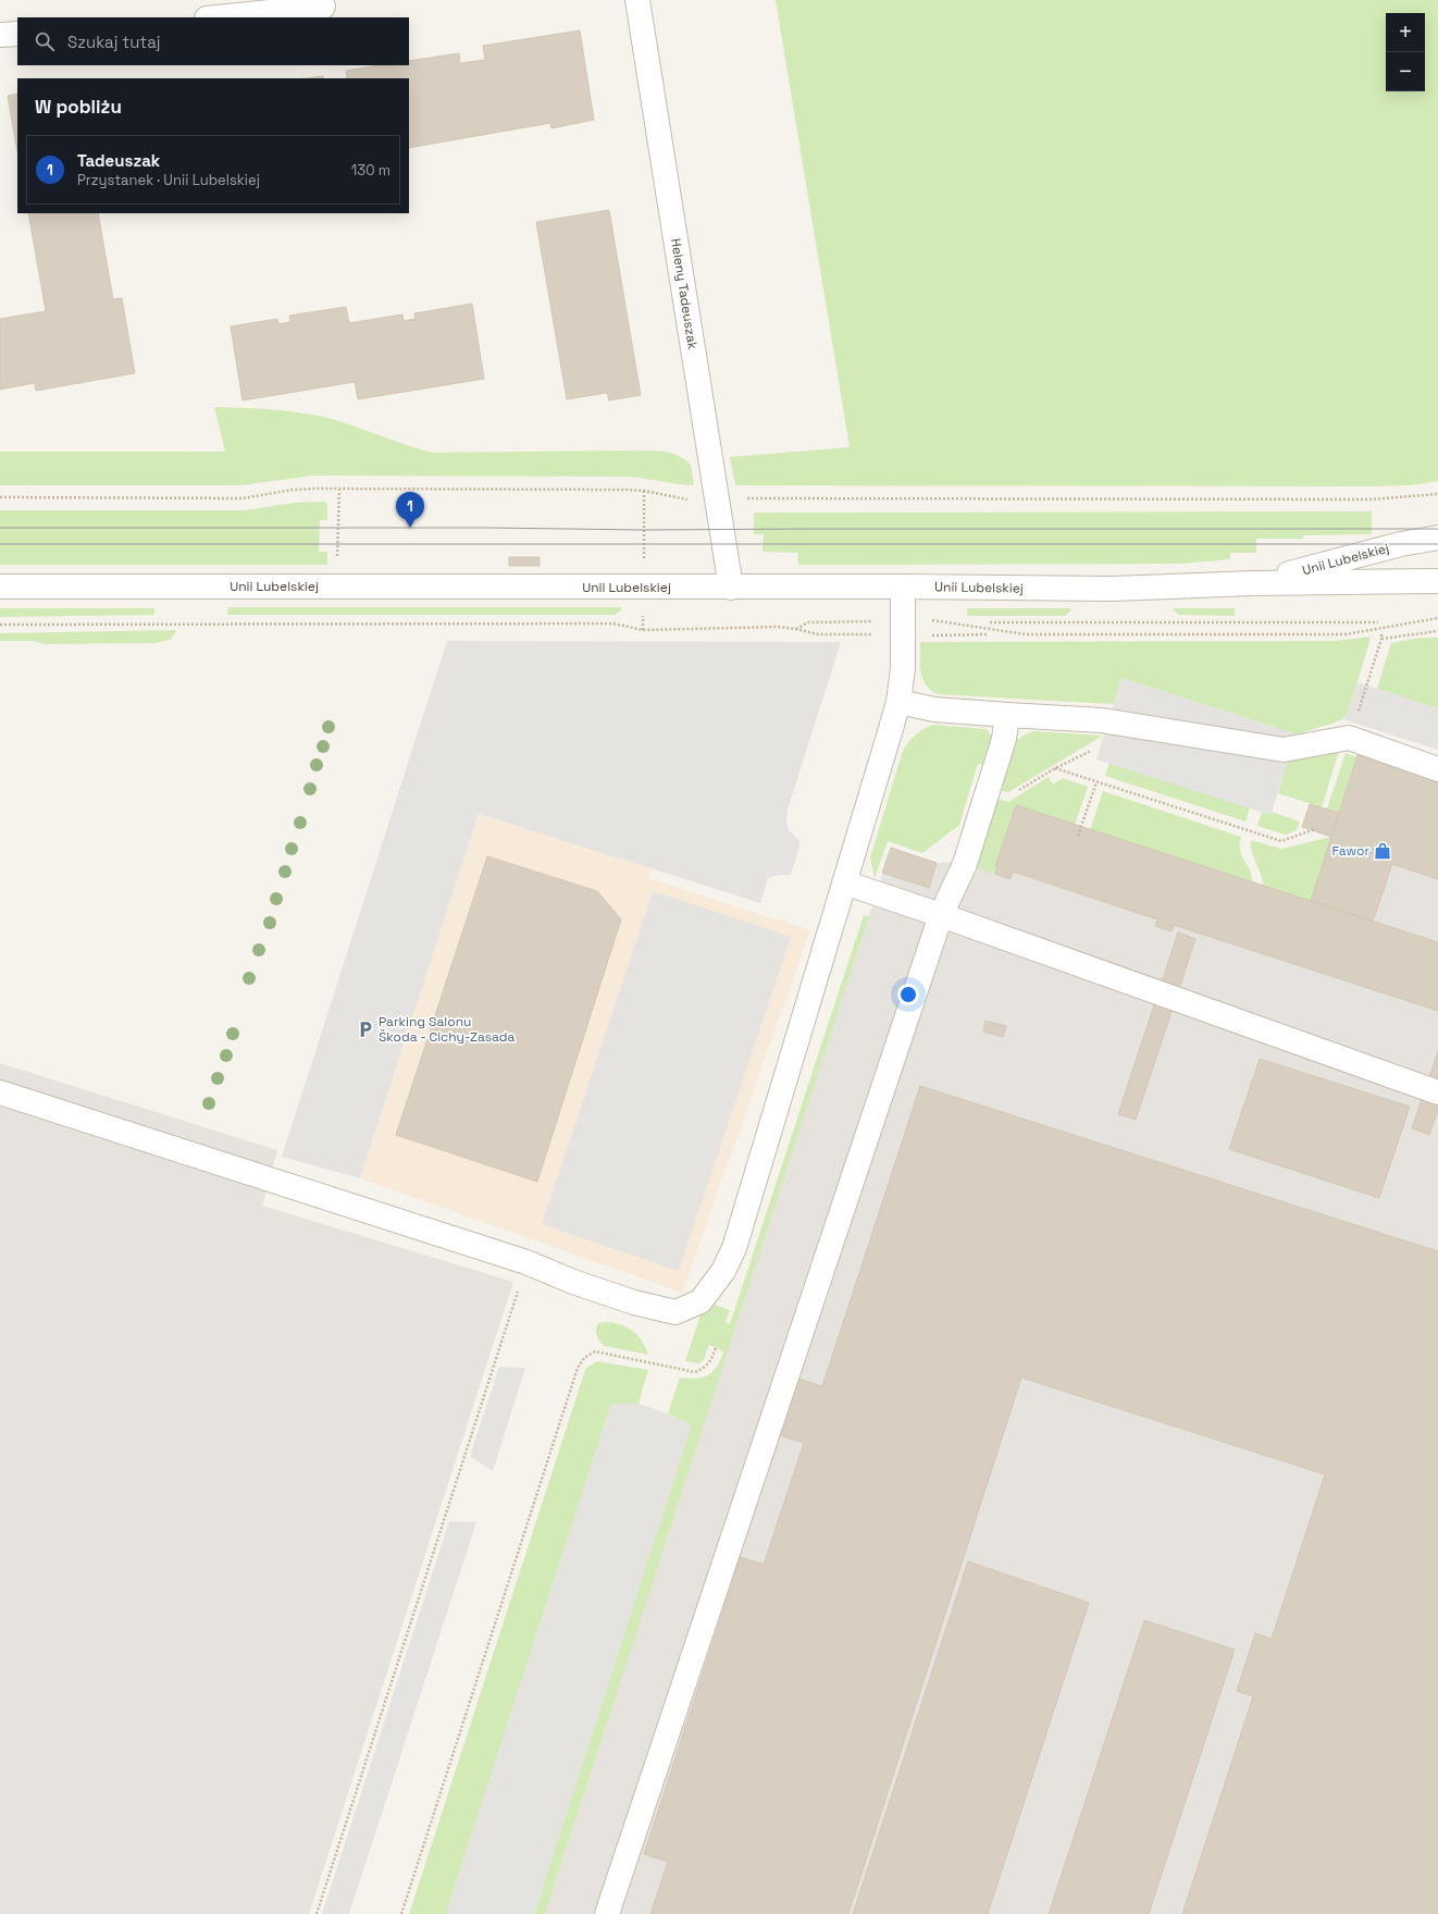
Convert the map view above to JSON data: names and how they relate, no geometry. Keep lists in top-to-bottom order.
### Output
{
  "streets": {
    "street": ["Heleny Tadeuszak", "Unii Lubelskiej"]
  },
  "crossings": [
    ["Heleny Tadeuszak", "Unii Lubelskiej"]
  ],
  "places": {
    "shop": ["Fawor"],
    "parking": ["Parking Salonu Škoda - Cichy-Zasada"]
  },
  "page": {
    "map_buttons": ["+", "−"],
    "search": "Szukaj tutaj",
    "heading": "W pobliżu",
    "list": [
      {
        "mark": "1",
        "name": "Tadeuszak",
        "note": "Przystanek · Unii Lubelskiej",
        "value": "130 m"
      }
    ],
    "pins": "1"
  }
}
